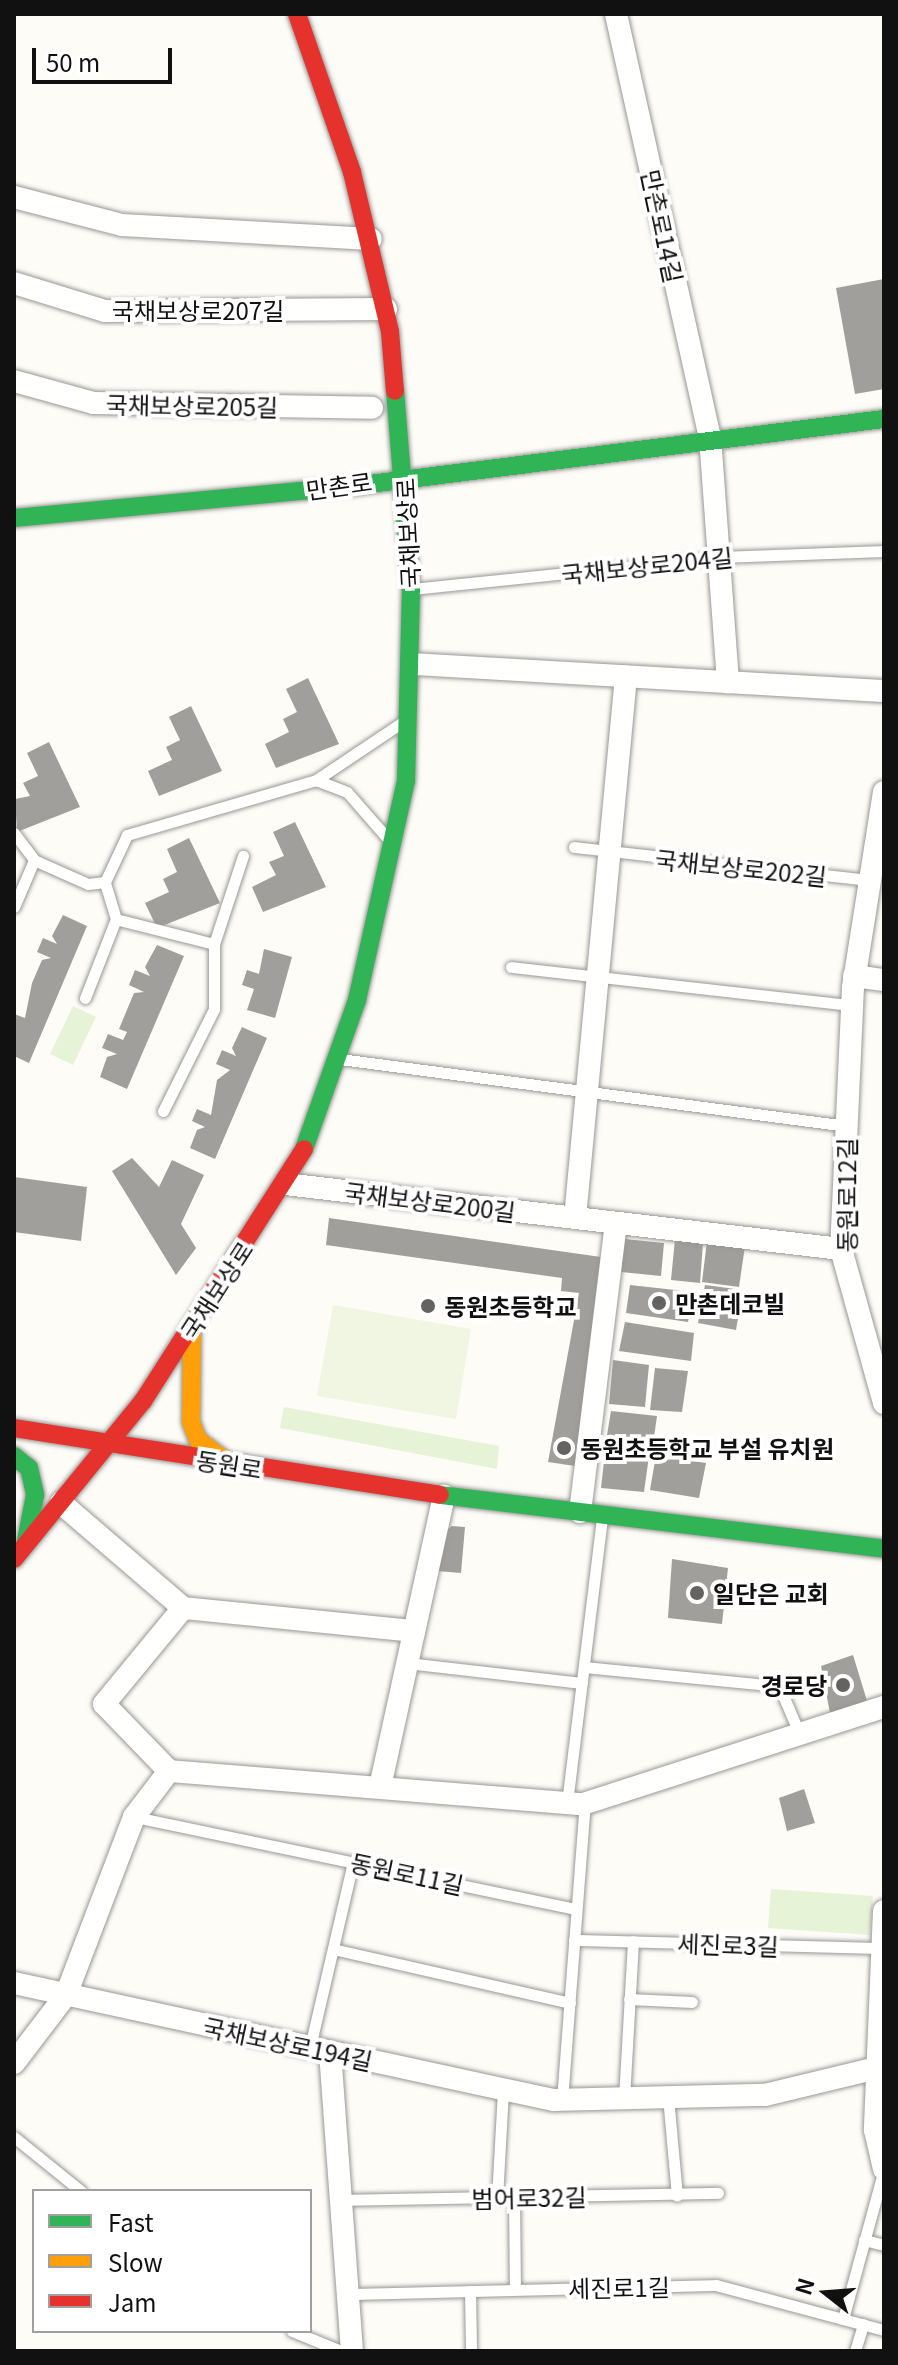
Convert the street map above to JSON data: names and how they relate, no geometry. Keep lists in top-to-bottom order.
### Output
{
  "streets": {
    "main road": ["만촌로", "국채보상로", "동원로"],
    "street": [
      "만촌로14길",
      "국채보상로207길",
      "국채보상로205길",
      "동원로12길",
      "국채보상로200길",
      "국채보상로194길"
    ],
    "lane": [
      "국채보상로204길",
      "국채보상로202길",
      "동원로11길",
      "세진로3길",
      "범어로32길",
      "세진로1길"
    ]
  },
  "crossings": [
    ["만촌로14길", "만촌로"],
    ["국채보상로207길", "국채보상로"],
    ["만촌로", "국채보상로"],
    ["국채보상로", "국채보상로204길"],
    ["국채보상로", "국채보상로200길"],
    ["국채보상로", "동원로"],
    ["국채보상로202길", "동원로12길"],
    ["동원로12길", "국채보상로200길"]
  ],
  "places": [
    "만촌데코빌",
    "동원초등학교",
    "동원초등학교 부설 유치원",
    "일단은 교회",
    "경로당"
  ],
  "legend": ["Fast", "Slow", "Jam"],
  "scale_bar": "50 m",
  "north": "left"
}
